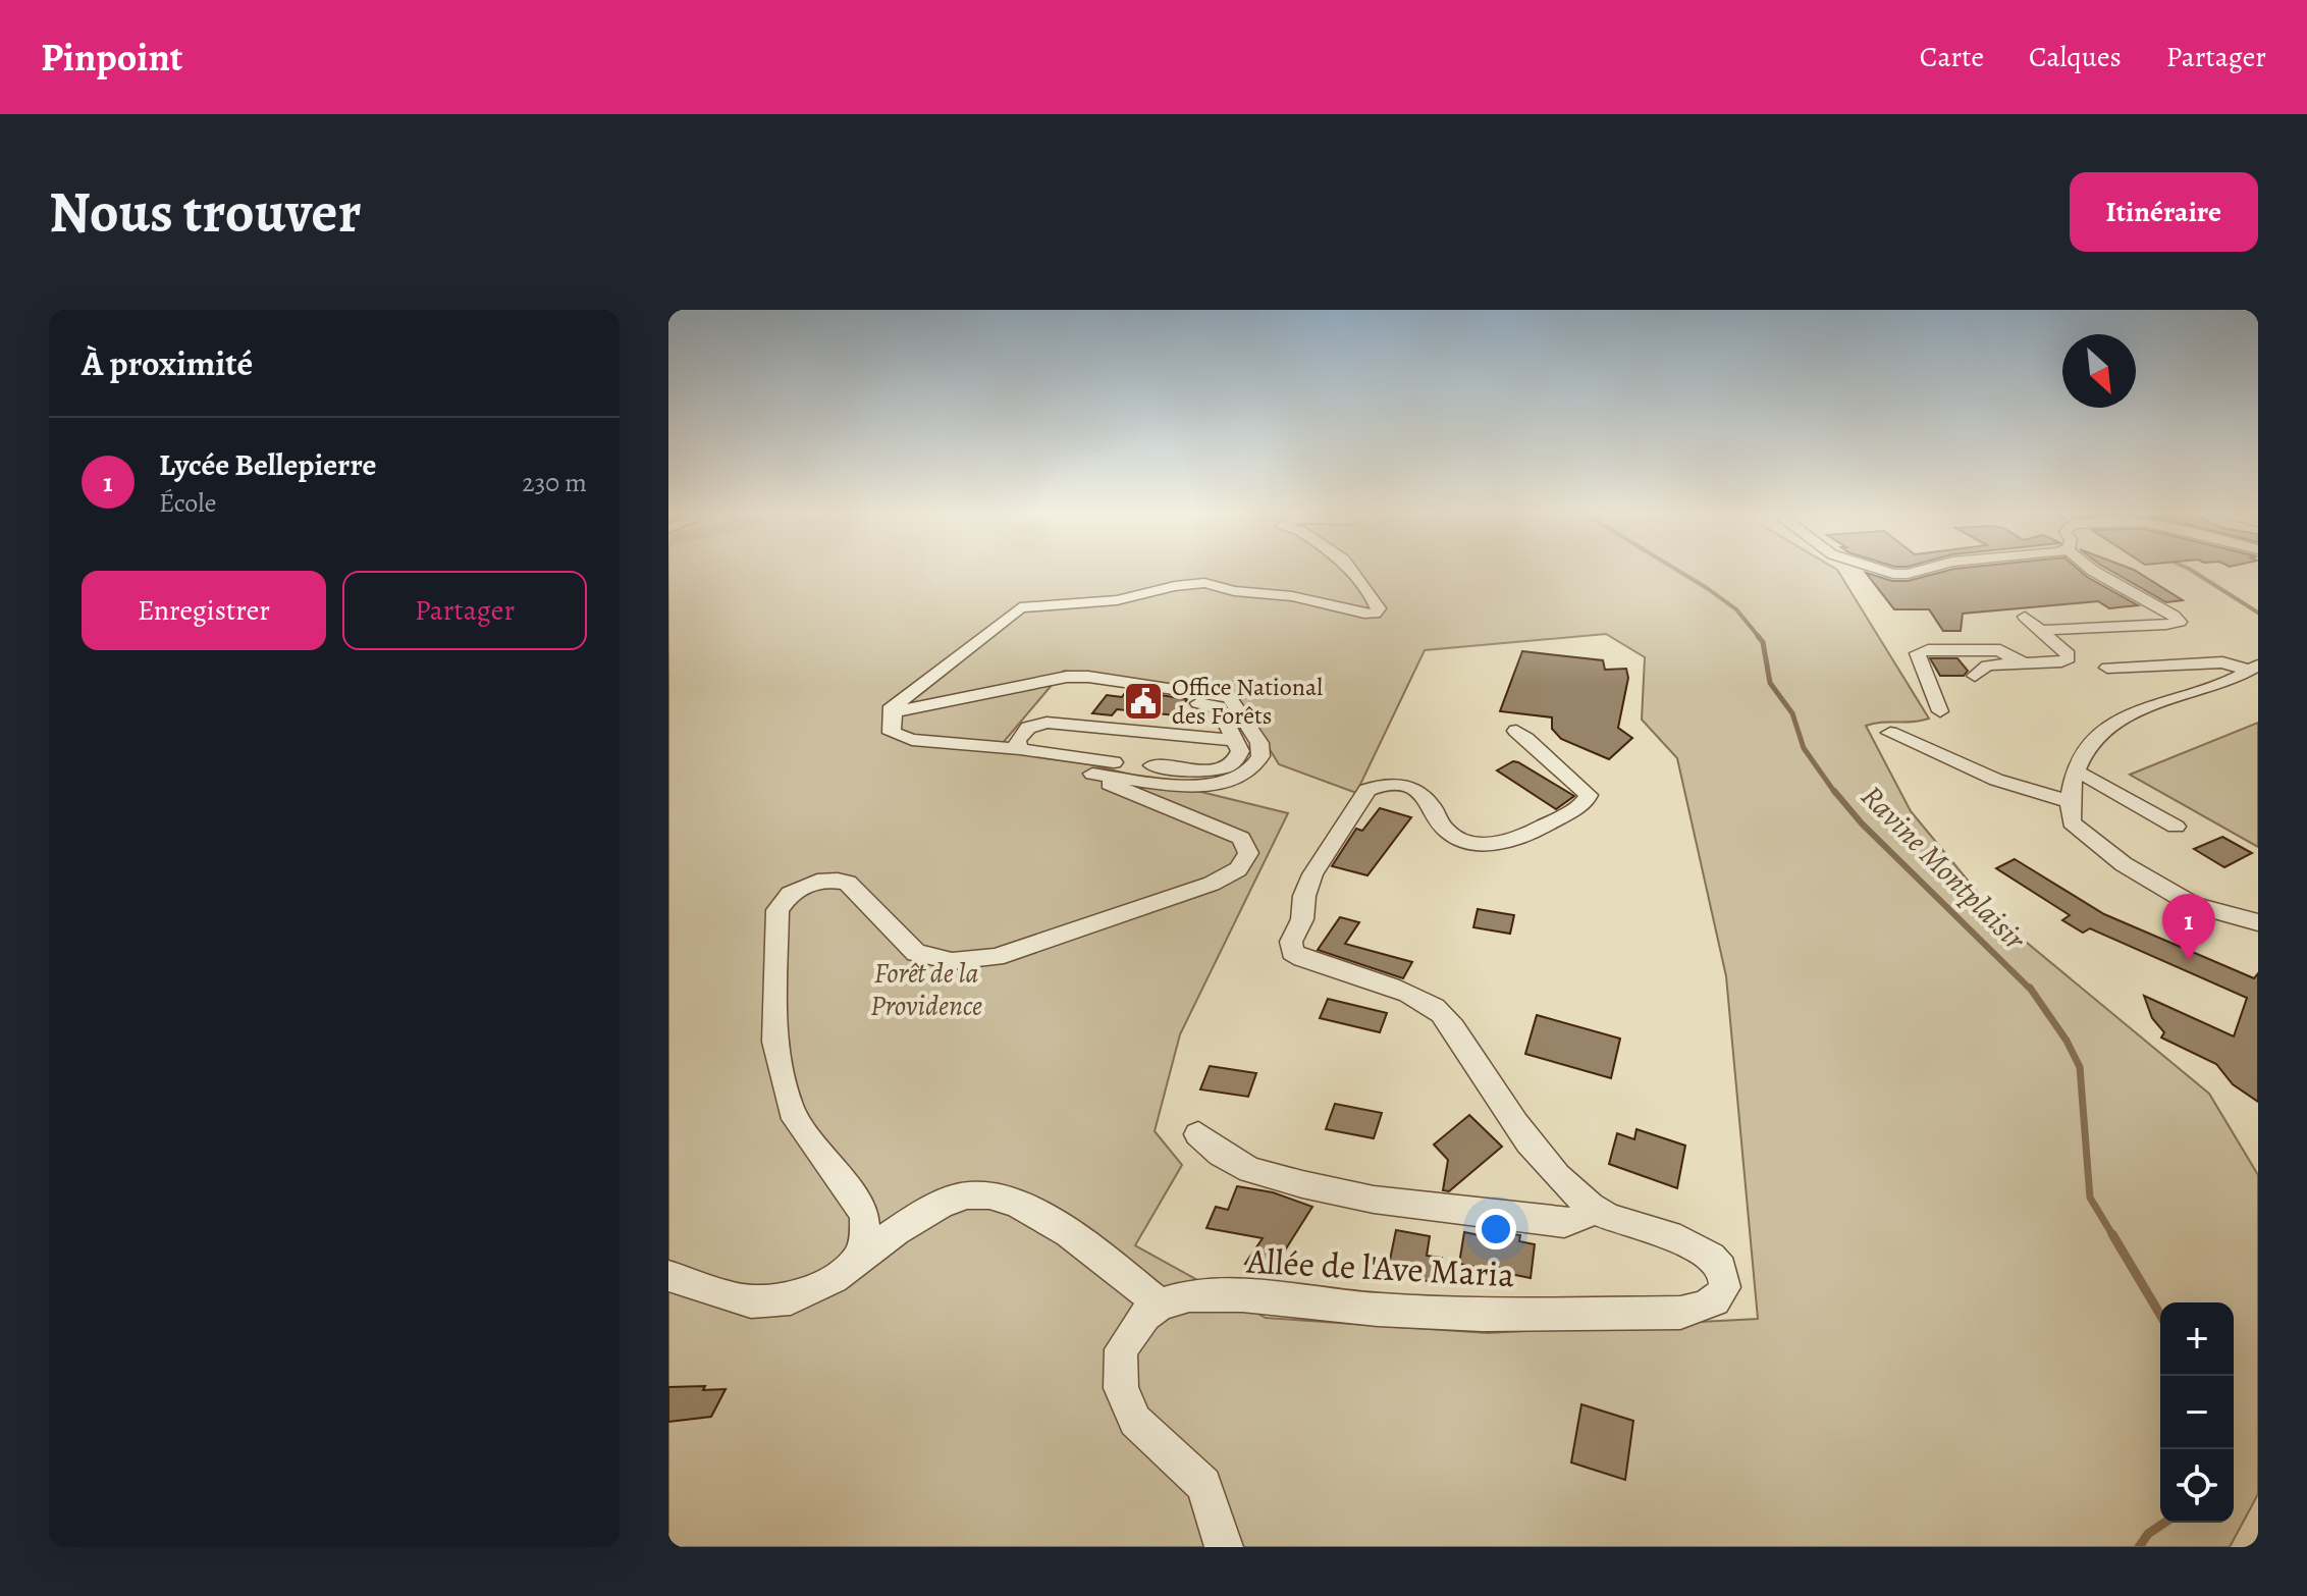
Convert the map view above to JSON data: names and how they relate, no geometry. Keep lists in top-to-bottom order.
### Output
{
  "streets": {
    "street": ["Allée de l'Ave Maria"]
  },
  "water": ["Ravine Montplaisir"],
  "parks": ["Forêt de la Providence"],
  "places": {
    "public building": ["Office National des Forêts"]
  },
  "north": "bottom right",
  "page": {
    "header": "Pinpoint",
    "nav": ["Carte", "Calques", "Partager"],
    "buttons": [
      "Itinéraire",
      ["Enregistrer", "Partager"]
    ],
    "title": "Nous trouver",
    "heading": "À proximité",
    "list": [
      {
        "mark": "1",
        "name": "Lycée Bellepierre",
        "note": "École",
        "value": "230 m"
      }
    ],
    "pins": "1",
    "map_buttons": ["+", "−"]
  }
}
